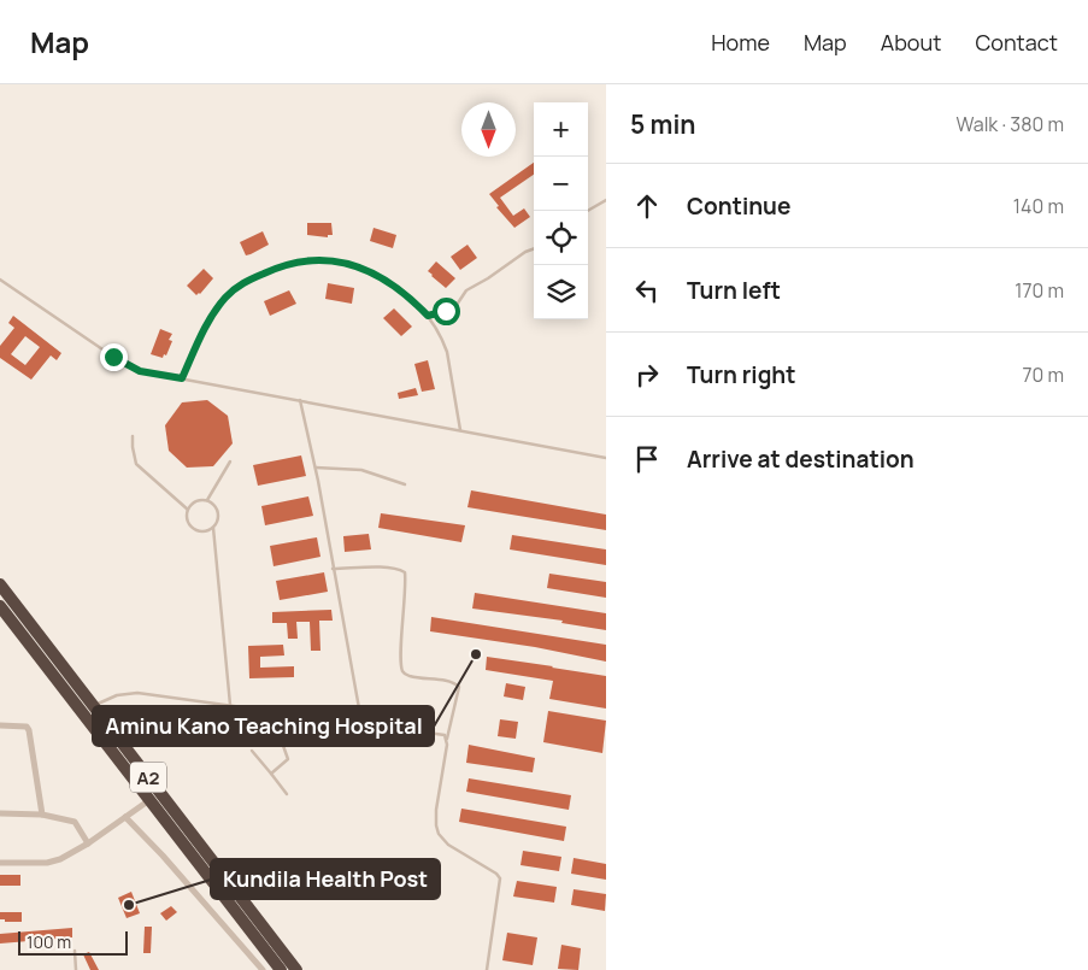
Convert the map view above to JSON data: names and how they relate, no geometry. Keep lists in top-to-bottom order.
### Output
{
  "streets": {
    "highway": ["A2"]
  },
  "places": ["Aminu Kano Teaching Hospital", "Kundila Health Post"],
  "scale_bar": "100 m",
  "north": "bottom",
  "page": {
    "header": "Map",
    "nav": [
      "Home",
      "Map",
      "About",
      "Contact"
    ],
    "heading": ["5 min", "Walk · 380 m"],
    "map_buttons": ["+", "−"],
    "list": [
      ["Continue", "140 m"],
      ["Turn left", "170 m"],
      ["Turn right", "70 m"],
      "Arrive at destination"
    ],
    "scale": "100 m"
  }
}
